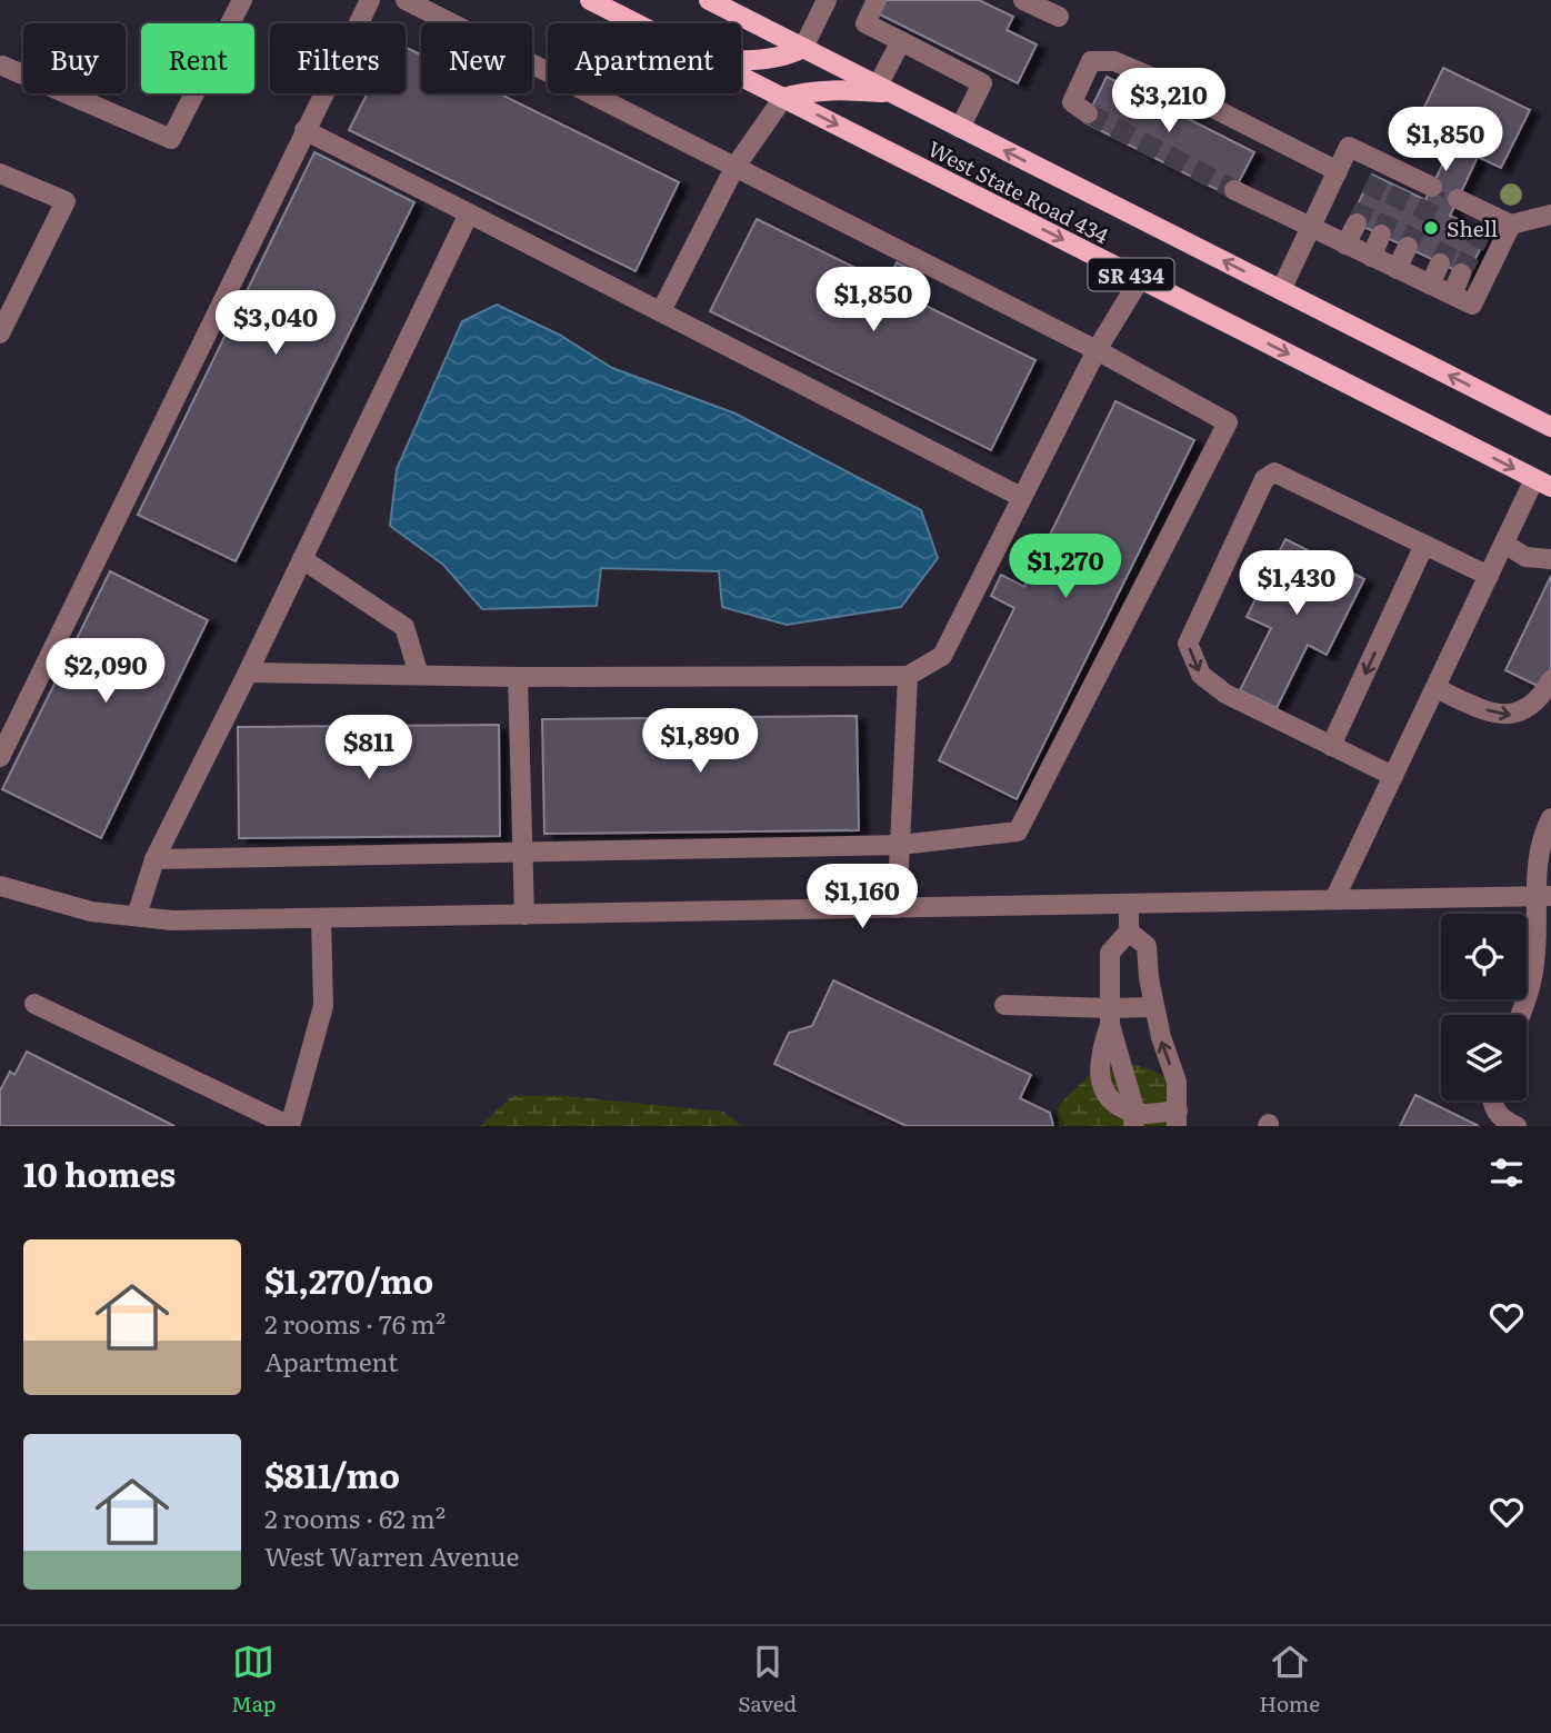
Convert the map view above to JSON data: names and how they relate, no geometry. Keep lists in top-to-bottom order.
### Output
{
  "streets": {
    "main road": ["West State Road 434", "SR 434"]
  },
  "places": ["Shell"],
  "page": {
    "chip": [
      "Buy",
      "Rent",
      "Filters",
      "New",
      "Apartment"
    ],
    "price": [
      "$3,210",
      "$1,850",
      "$1,850",
      "$3,040",
      "$1,270",
      "$1,430",
      "$2,090",
      "$1,890",
      "$811",
      "$1,160"
    ],
    "heading": "10 homes",
    "list": [
      {
        "name": "$1,270/mo",
        "note": "2 rooms · 76 m² · Apartment"
      },
      {
        "name": "$811/mo",
        "note": "2 rooms · 62 m² · West Warren Avenue"
      }
    ],
    "tabs": ["Map", "Saved", "Home"]
  }
}
